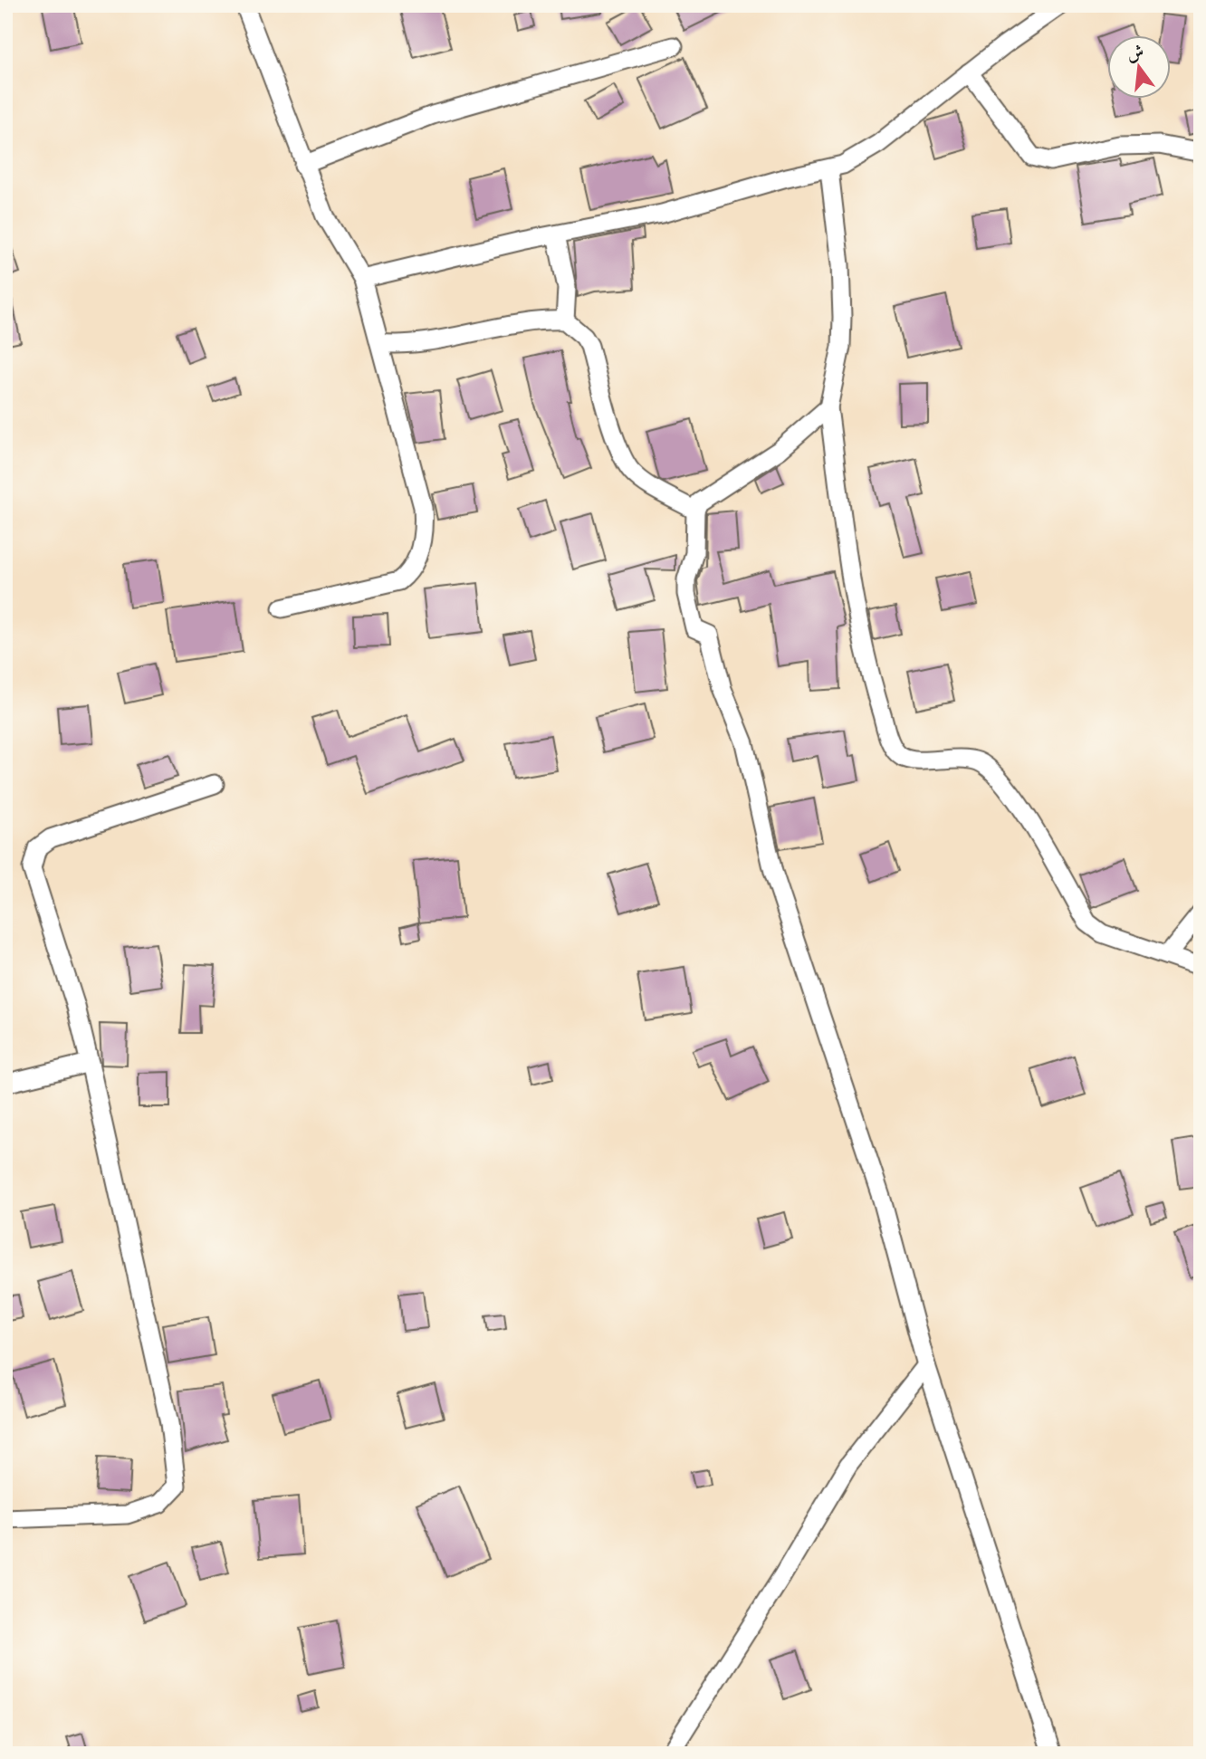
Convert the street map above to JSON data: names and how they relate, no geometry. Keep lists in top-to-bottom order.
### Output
{
  "north": "top"
}
